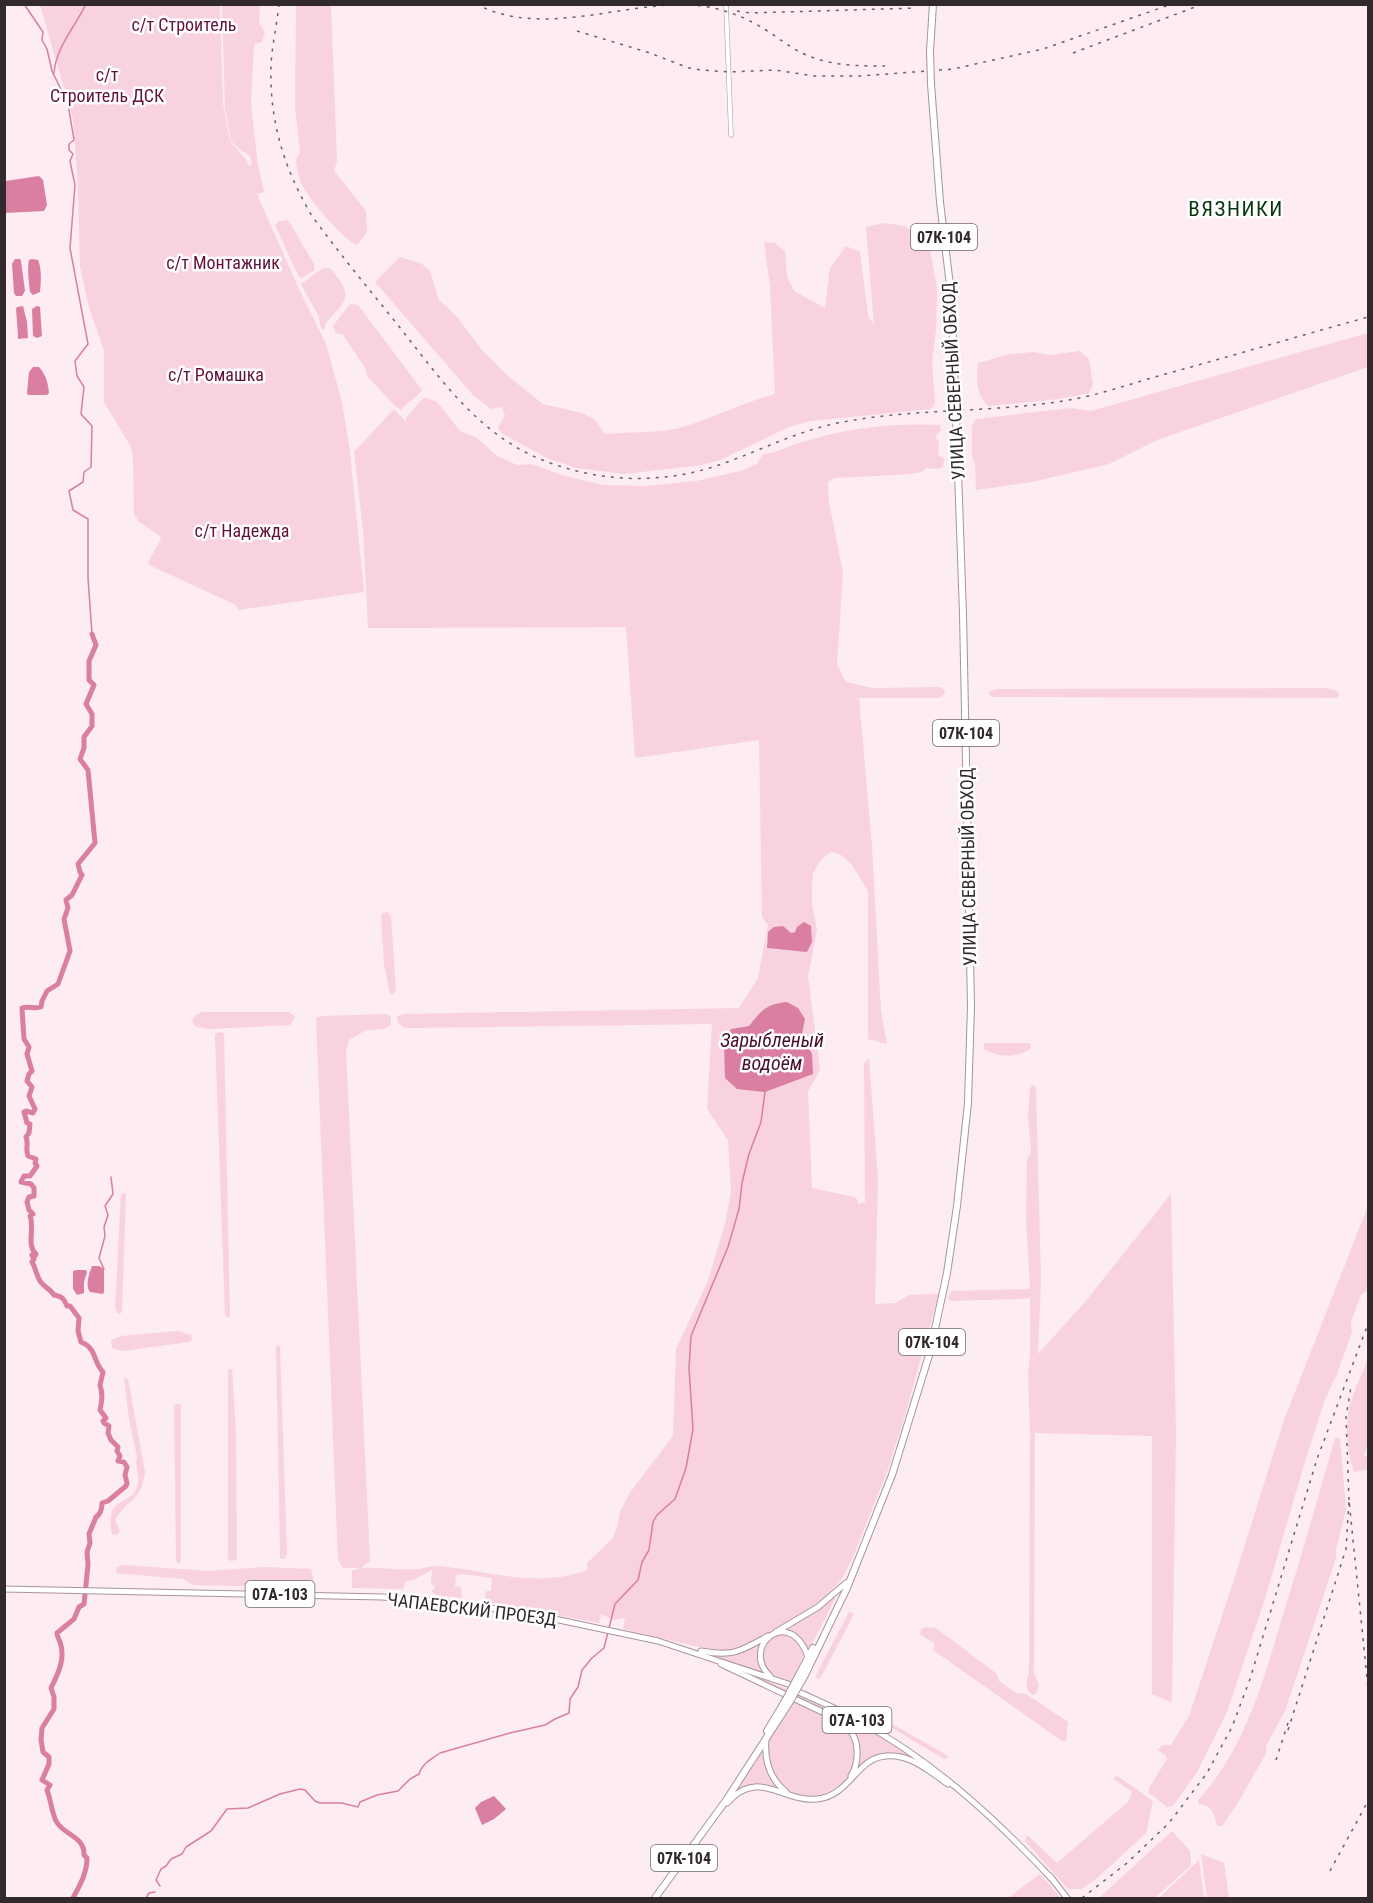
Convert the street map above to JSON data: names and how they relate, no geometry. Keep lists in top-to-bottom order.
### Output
{
  "streets": {
    "highway": ["07К-104", "УЛИЦА СЕВЕРНЫЙ ОБХОД"],
    "main road": ["07А-103", "ЧАПАЕВСКИЙ ПРОЕЗД"]
  },
  "crossings": [
    ["07К-104", "УЛИЦА СЕВЕРНЫЙ ОБХОД"],
    ["07А-103", "ЧАПАЕВСКИЙ ПРОЕЗД"]
  ],
  "districts": ["ВЯЗНИКИ"],
  "water": ["Зарыбленый водоём"],
  "parks": [
    "с/т Строитель",
    "с/т Строитель ДСК",
    "с/т Монтажник",
    "с/т Ромашка",
    "с/т Надежда"
  ]
}
